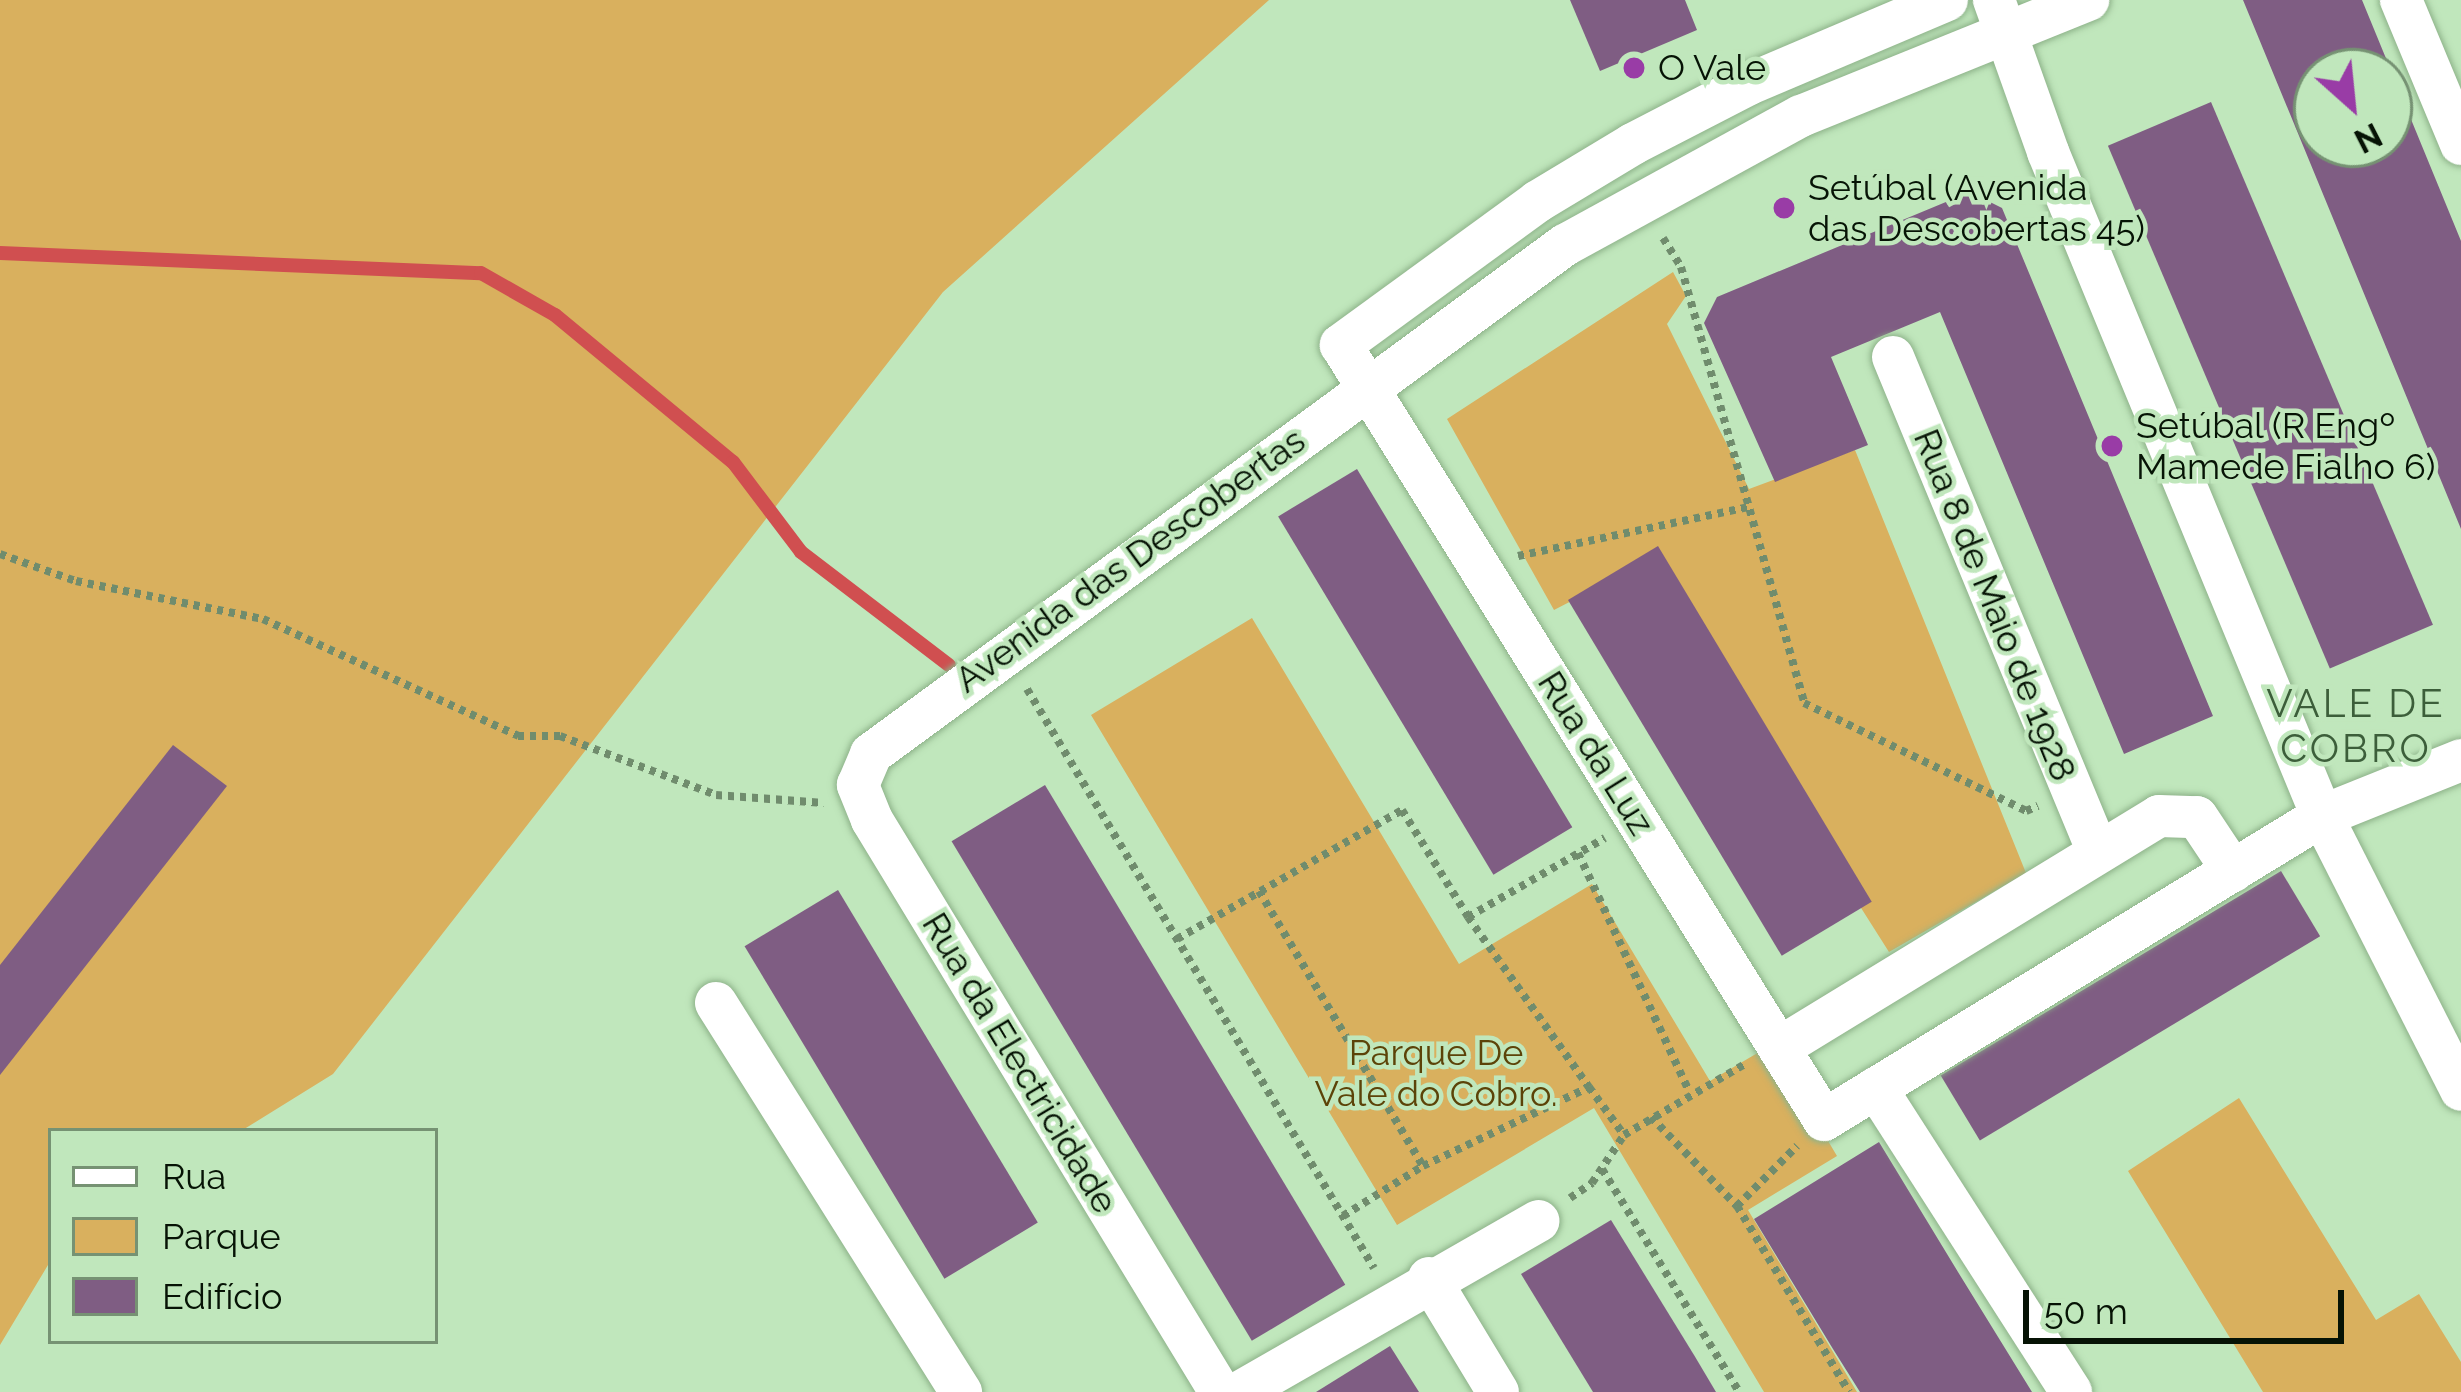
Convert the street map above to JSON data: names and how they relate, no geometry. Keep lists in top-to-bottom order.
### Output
{
  "streets": {
    "street": [
      "Avenida das Descobertas",
      "Rua 8 de Maio de 1928",
      "Rua da Luz",
      "Rua da Electricidade"
    ]
  },
  "crossings": [
    ["Avenida das Descobertas", "Rua da Luz"],
    ["Avenida das Descobertas", "Rua da Electricidade"]
  ],
  "districts": ["VALE DE COBRO"],
  "parks": ["Parque De Vale do Cobro."],
  "places": ["O Vale", "Setúbal (Avenida das Descobertas 45)", "Setúbal (R Engº Mamede Fialho 6)"],
  "legend": ["Rua", "Parque", "Edifício"],
  "scale_bar": "50 m",
  "north": "bottom right"
}
